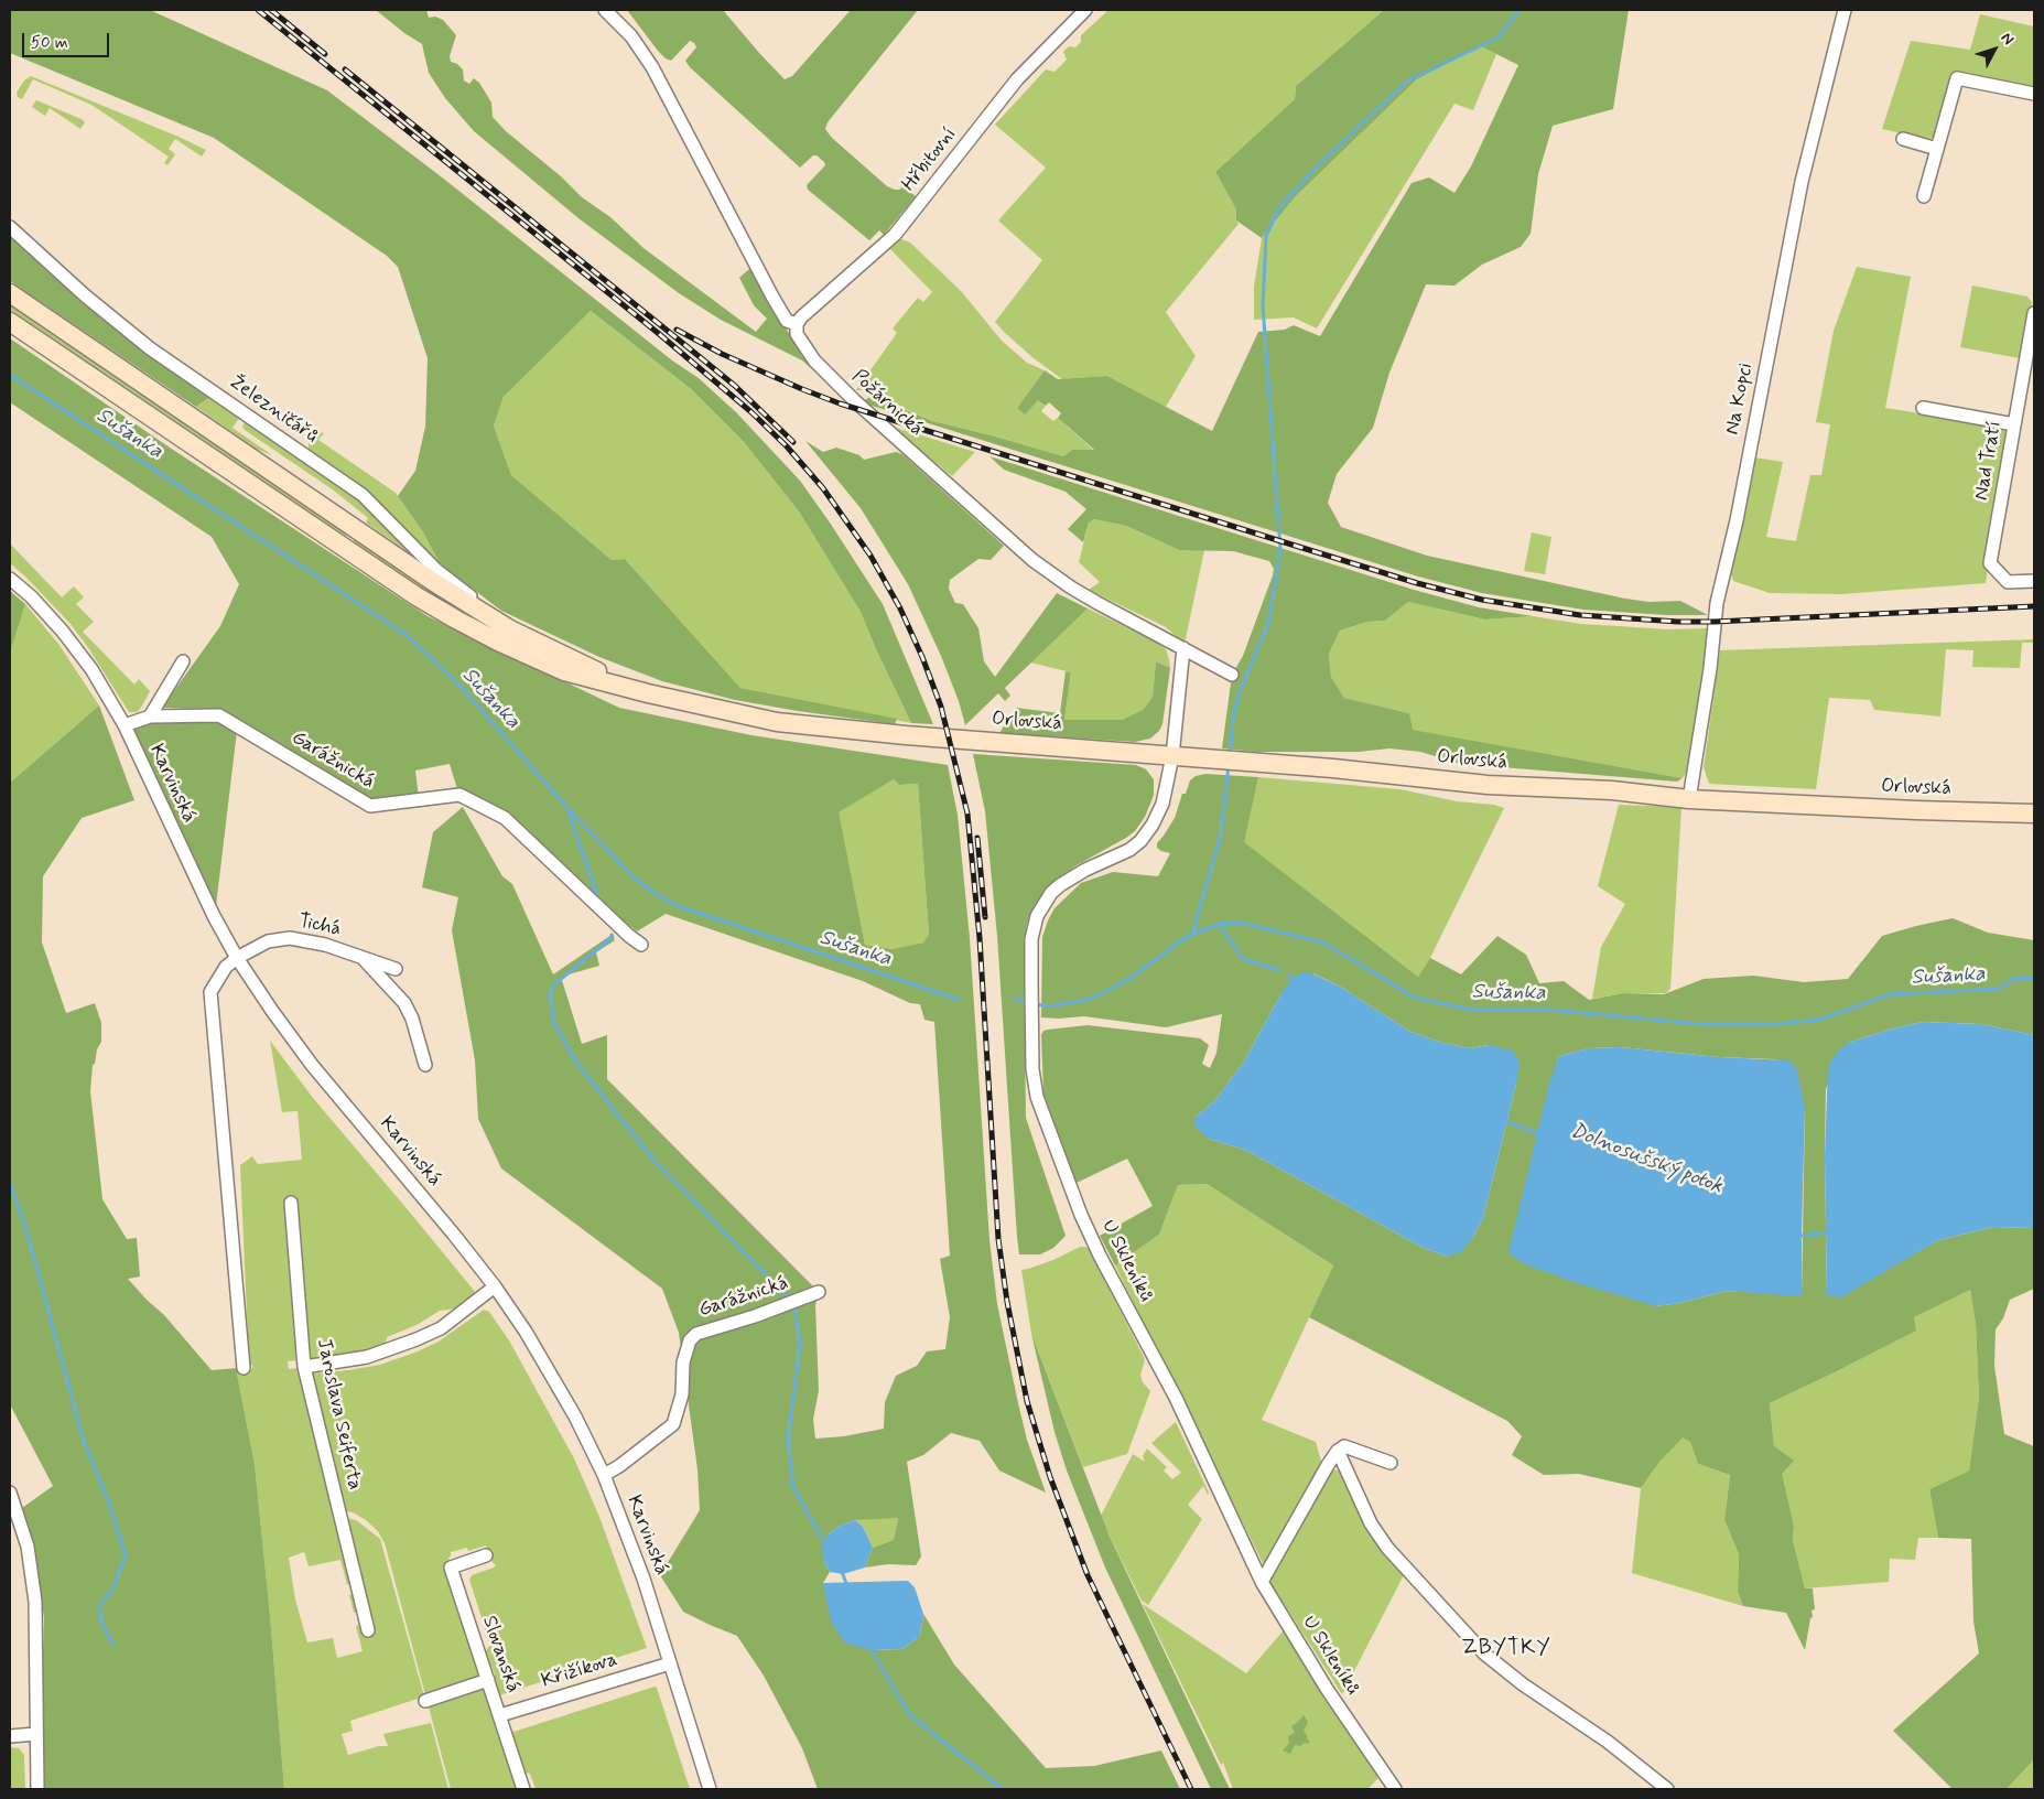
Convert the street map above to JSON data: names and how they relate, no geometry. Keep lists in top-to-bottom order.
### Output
{
  "streets": {
    "main road": ["Orlovská"],
    "street": [
      "Hřbitovní",
      "Na Kopci",
      "Požárnická",
      "Železničářů",
      "Nad Tratí",
      "Garážnická",
      "Karvinská",
      "Tichá",
      "U Skleníků",
      "Jaroslava Seiferta",
      "Slovanská",
      "Křižíkova"
    ]
  },
  "crossings": [
    ["Hřbitovní", "Požárnická"],
    ["Na Kopci", "Orlovská"],
    ["Orlovská", "U Skleníků"],
    ["Garážnická", "Karvinská"],
    ["Karvinská", "Tichá"],
    ["Karvinská", "Křižíkova"],
    ["Slovanská", "Křižíkova"]
  ],
  "districts": ["ZBYTKY"],
  "water": ["Sušanka", "Dolnosušský potok"],
  "scale_bar": "50 m",
  "north": "top right"
}
